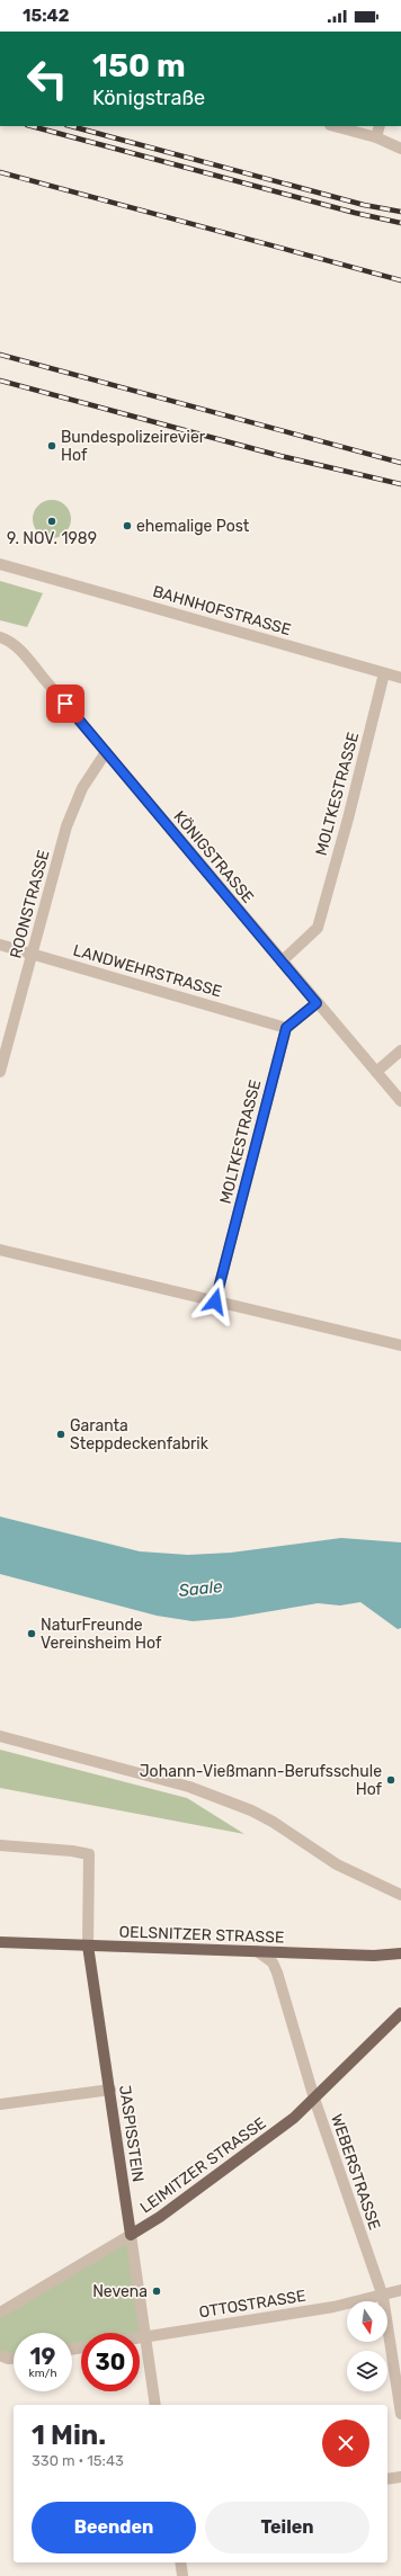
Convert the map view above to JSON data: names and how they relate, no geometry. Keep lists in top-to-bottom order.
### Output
{
  "streets": {
    "main road": ["OELSNITZER STRASSE", "JASPISSTEIN", "LEIMITZER STRASSE"],
    "street": [
      "BAHNHOFSTRASSE",
      "MOLTKESTRASSE",
      "KÖNIGSTRASSE",
      "ROONSTRASSE",
      "LANDWEHRSTRASSE",
      "WEBERSTRASSE",
      "OTTOSTRASSE"
    ]
  },
  "crossings": [
    ["BAHNHOFSTRASSE", "MOLTKESTRASSE"],
    ["MOLTKESTRASSE", "KÖNIGSTRASSE"],
    ["MOLTKESTRASSE", "LANDWEHRSTRASSE"],
    ["KÖNIGSTRASSE", "ROONSTRASSE"],
    ["ROONSTRASSE", "LANDWEHRSTRASSE"],
    ["OELSNITZER STRASSE", "JASPISSTEIN"],
    ["OELSNITZER STRASSE", "WEBERSTRASSE"],
    ["JASPISSTEIN", "LEIMITZER STRASSE"],
    ["JASPISSTEIN", "OTTOSTRASSE"],
    ["LEIMITZER STRASSE", "WEBERSTRASSE"],
    ["WEBERSTRASSE", "OTTOSTRASSE"]
  ],
  "water": ["Saale"],
  "places": [
    "Bundespolizeirevier Hof",
    "9. NOV. 1989",
    "ehemalige Post",
    "Garanta Steppdeckenfabrik",
    "NaturFreunde Vereinsheim Hof",
    "Johann-Vießmann-Berufsschule Hof",
    "Nevena"
  ],
  "north": "bottom",
  "page": {
    "status": "15:42",
    "turn": ["150 m", "Königstraße"],
    "speed": "19 km/h",
    "limit": "30",
    "heading": ["1 Min.", "330 m · 15:43"],
    "buttons": ["Beenden", "Teilen"]
  }
}
